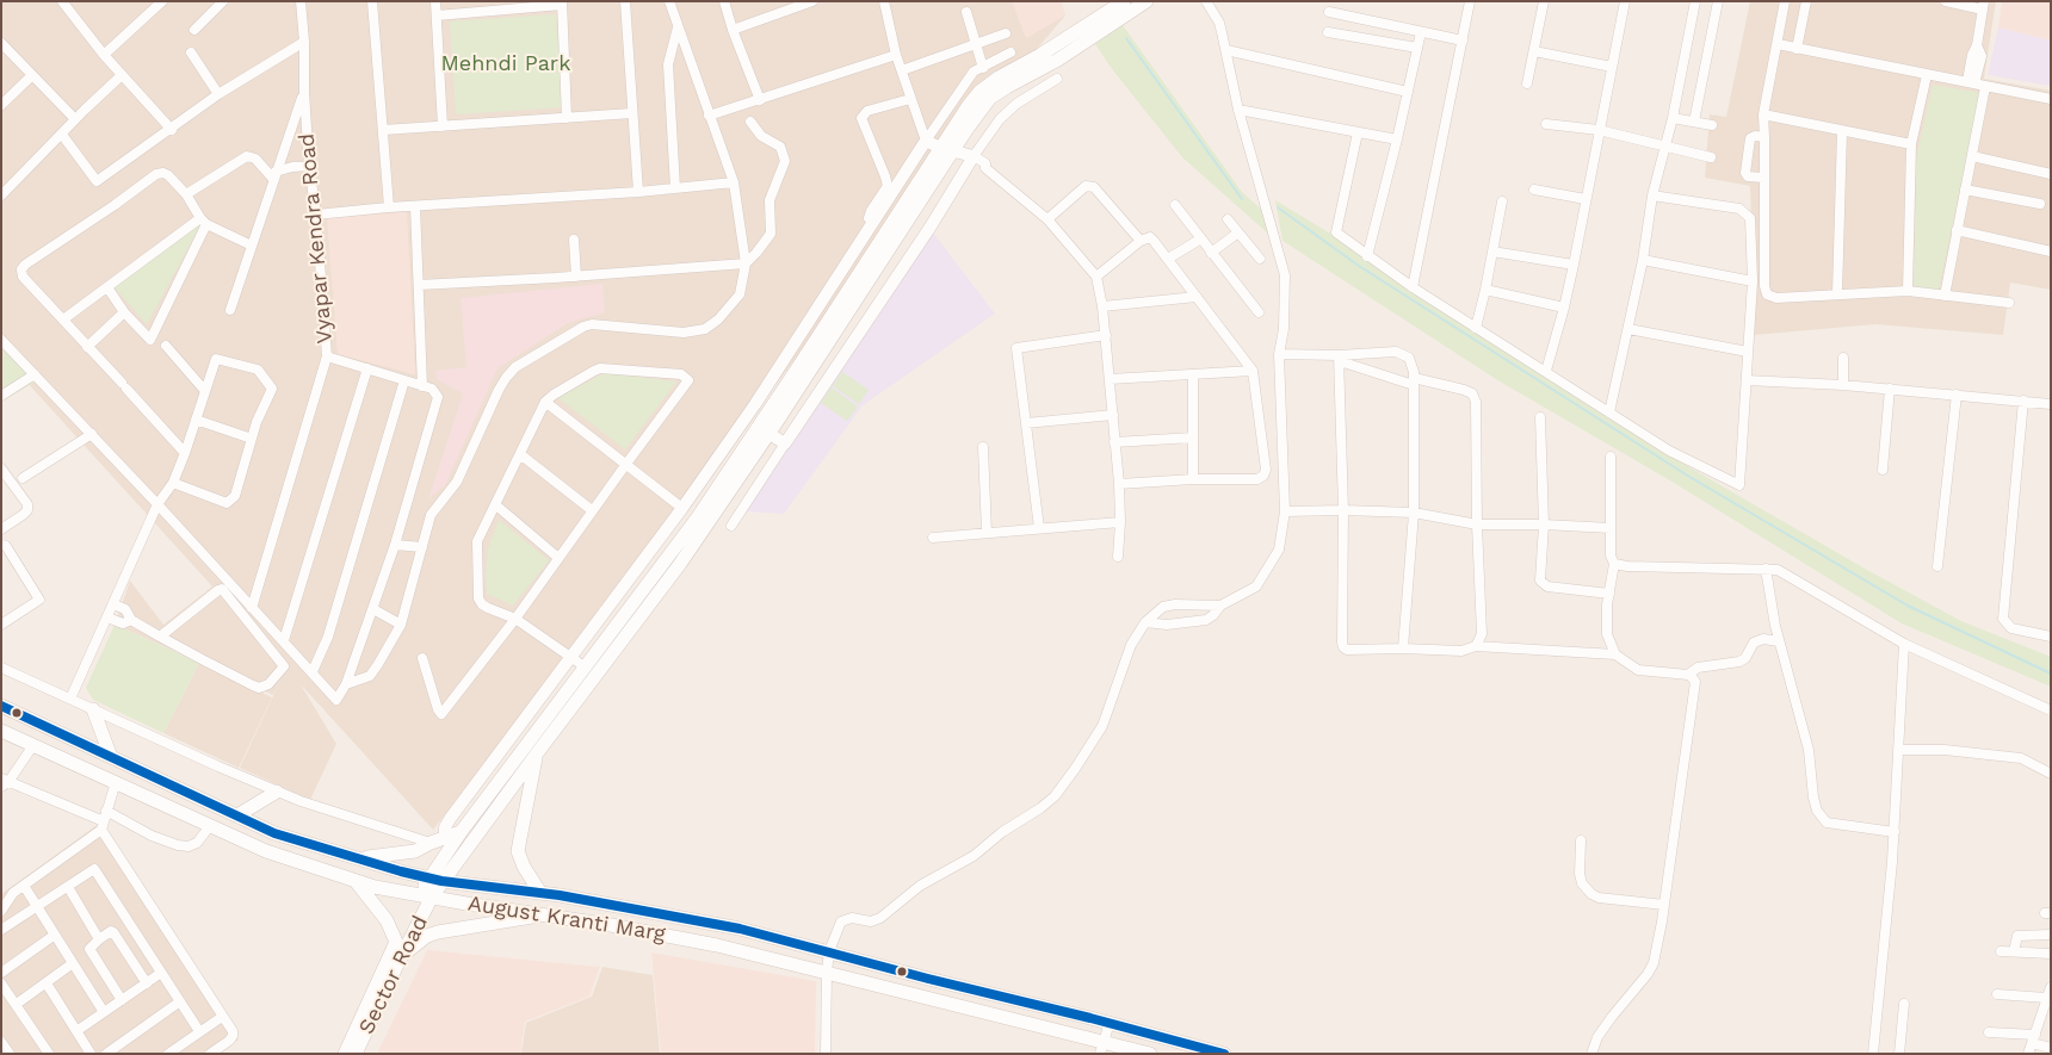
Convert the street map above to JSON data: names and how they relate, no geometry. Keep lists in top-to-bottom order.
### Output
{
  "streets": {
    "main road": ["August Kranti Marg", "Sector Road"],
    "street": ["Vyapar Kendra Road"]
  },
  "crossings": [
    ["August Kranti Marg", "Sector Road"]
  ],
  "parks": ["Mehndi Park"]
}
